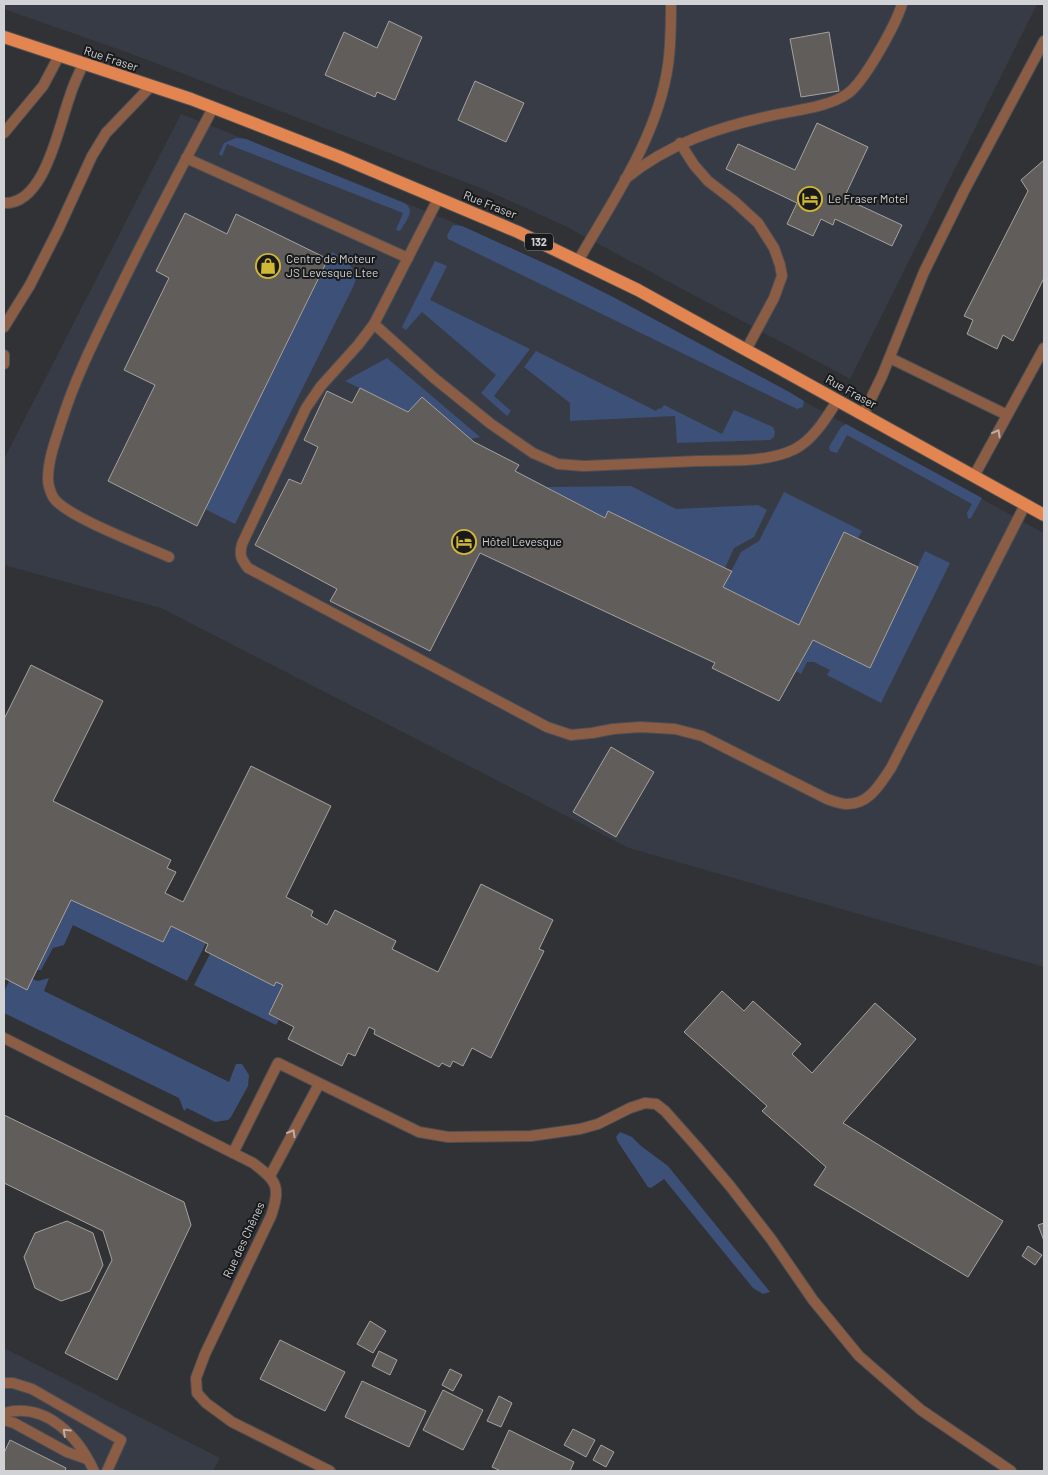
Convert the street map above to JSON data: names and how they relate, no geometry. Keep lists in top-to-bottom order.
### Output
{
  "streets": {
    "main road": ["Rue Fraser", "132"],
    "street": ["Rue des Chênes"]
  },
  "places": {
    "hotel": ["Le Fraser Motel", "Hôtel Levesque"],
    "shop": ["Centre de Moteur JS Levesque Ltee"]
  }
}
